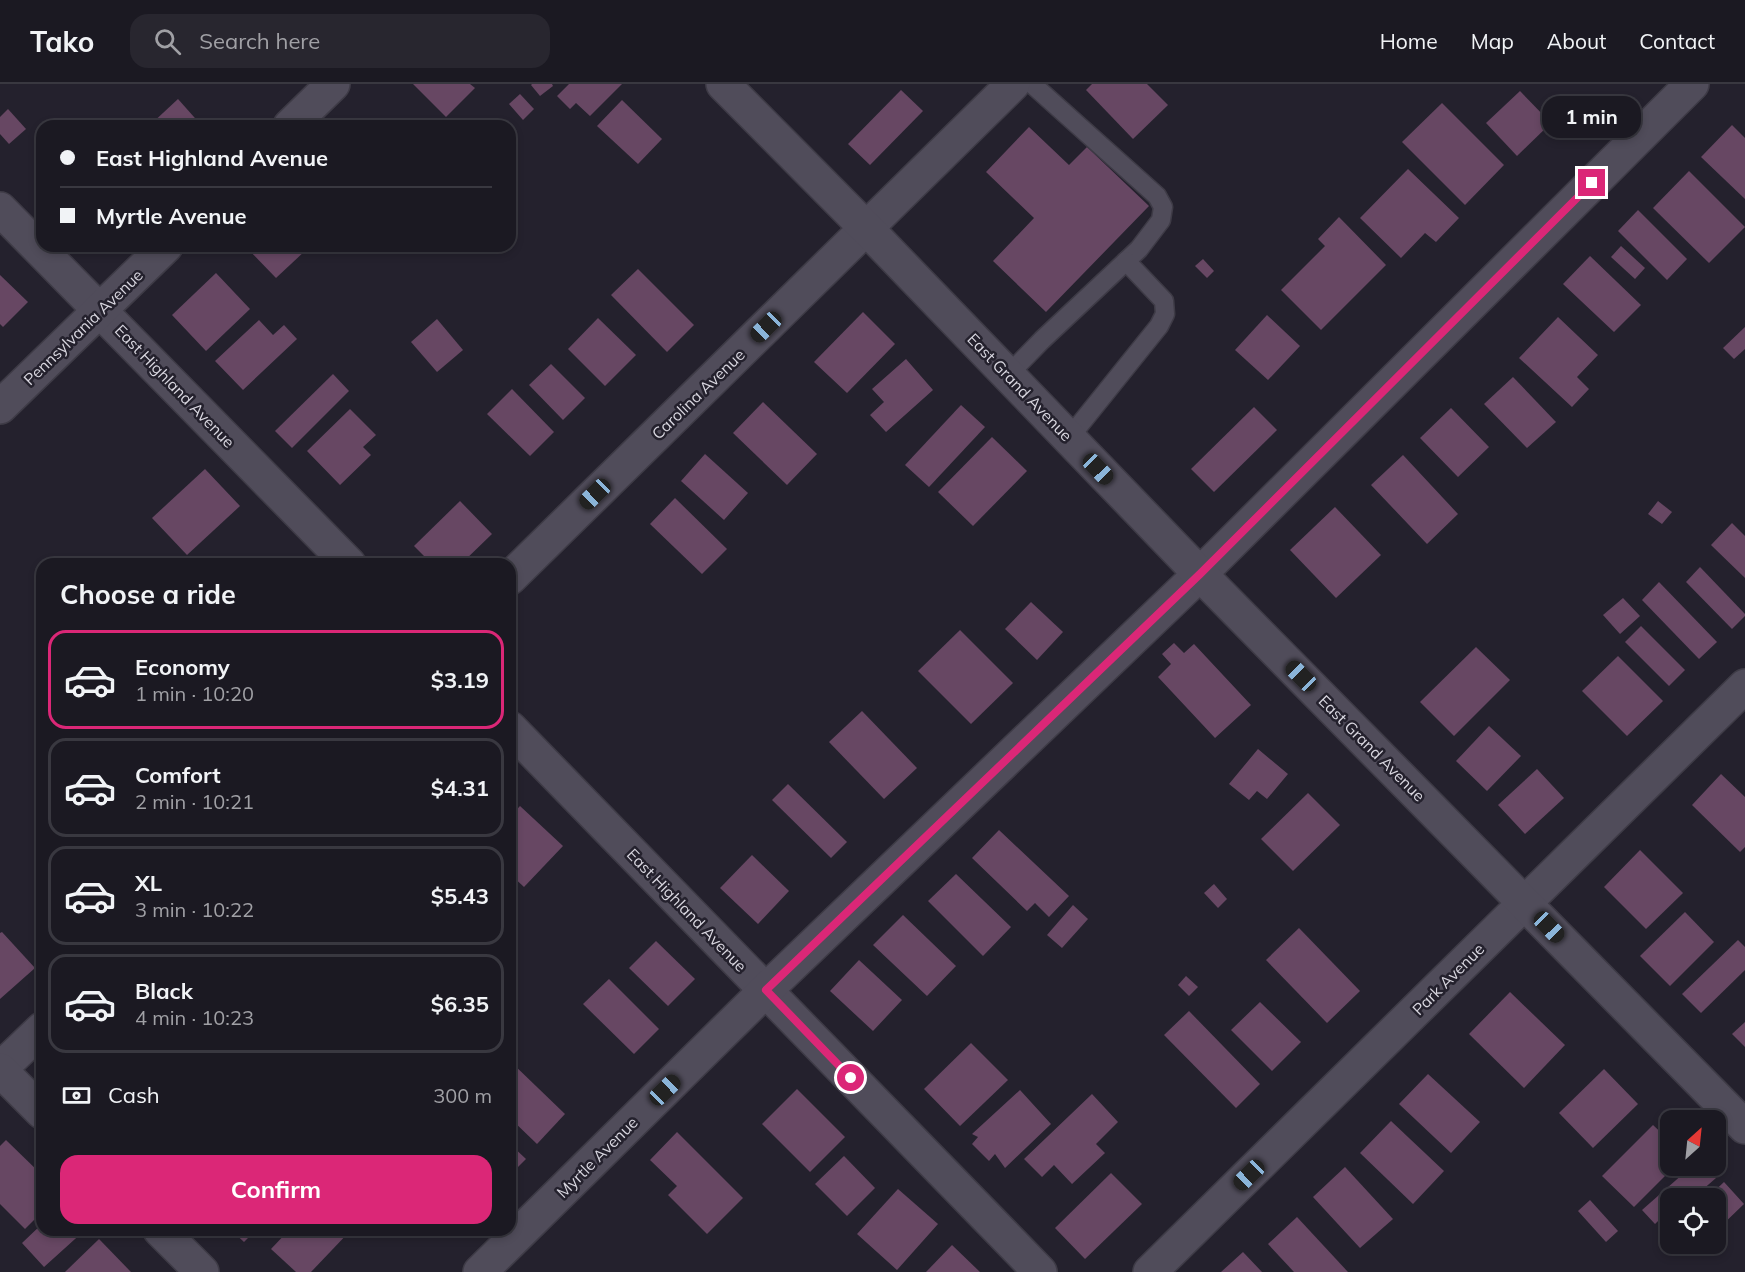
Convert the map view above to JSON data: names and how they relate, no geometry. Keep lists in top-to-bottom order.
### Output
{
  "streets": {
    "street": [
      "Pennsylvania Avenue",
      "East Highland Avenue",
      "East Grand Avenue",
      "Carolina Avenue",
      "Park Avenue",
      "Myrtle Avenue"
    ]
  },
  "crossings": [
    ["Pennsylvania Avenue", "East Highland Avenue"],
    ["East Highland Avenue", "Myrtle Avenue"],
    ["East Grand Avenue", "Carolina Avenue"],
    ["East Grand Avenue", "Park Avenue"],
    ["East Grand Avenue", "Myrtle Avenue"]
  ],
  "north": "top right",
  "page": {
    "header": "Tako",
    "search": "Search here",
    "nav": [
      "Home",
      "Map",
      "About",
      "Contact"
    ],
    "bubble": "1 min",
    "banner": ["East Highland Avenue", "Myrtle Avenue"],
    "heading": "Choose a ride",
    "list": [
      {
        "name": "Economy",
        "note": "1 min · 10:20",
        "value": "$3.19"
      },
      {
        "name": "Comfort",
        "note": "2 min · 10:21",
        "value": "$4.31"
      },
      {
        "name": "XL",
        "note": "3 min · 10:22",
        "value": "$5.43"
      },
      {
        "name": "Black",
        "note": "4 min · 10:23",
        "value": "$6.35"
      }
    ],
    "pay": ["Cash", "300 m"],
    "buttons": "Confirm"
  }
}
